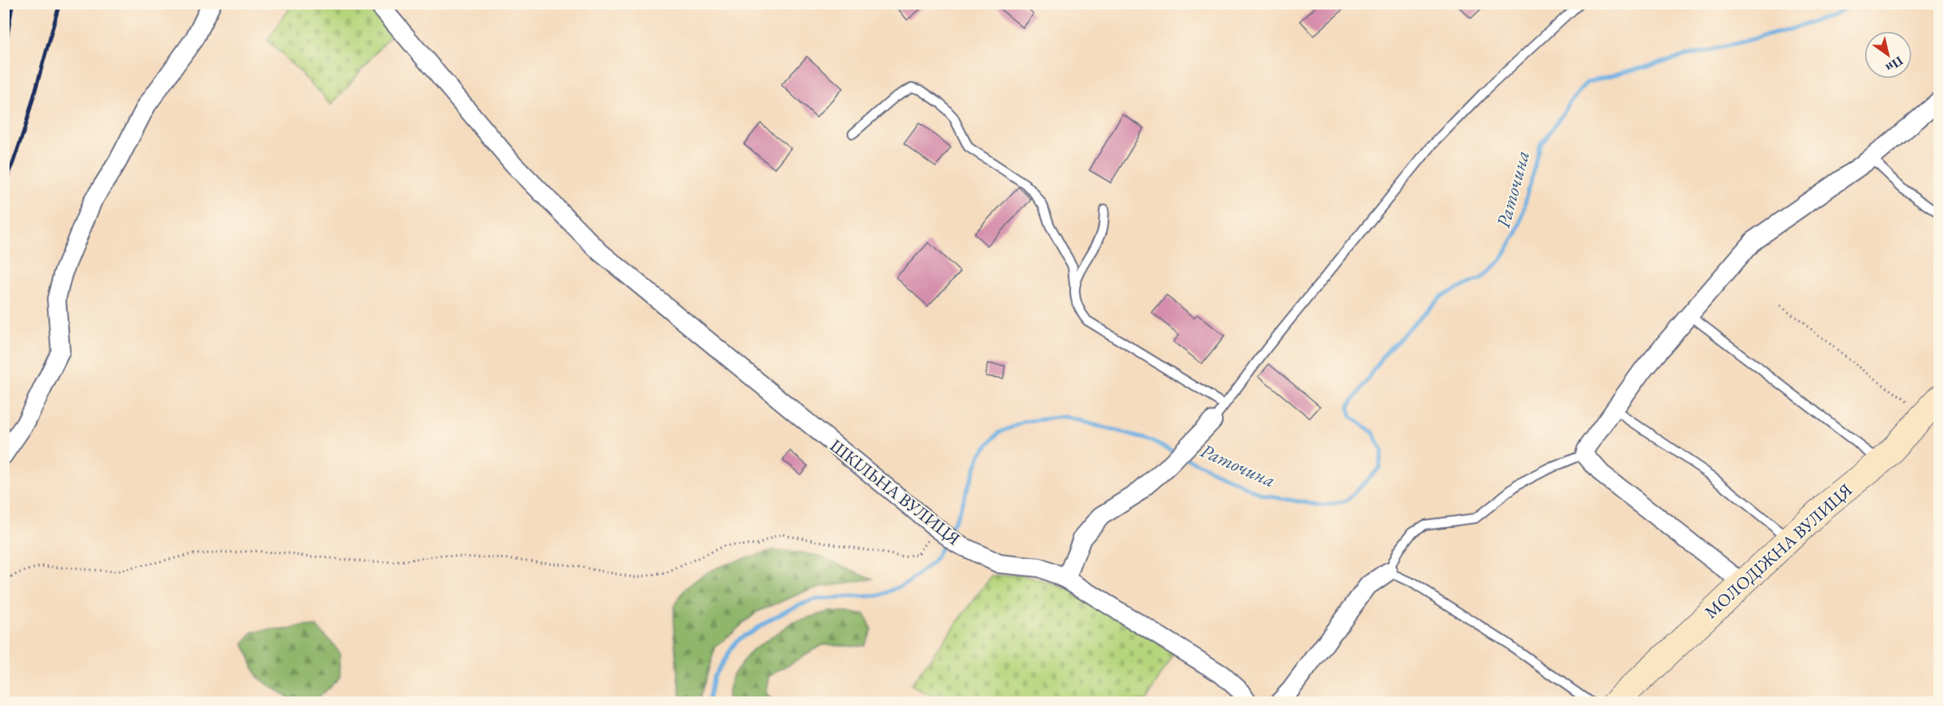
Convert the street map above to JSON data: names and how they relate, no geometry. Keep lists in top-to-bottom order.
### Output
{
  "streets": {
    "street": ["ШКІЛЬНА ВУЛИЦЯ", "МОЛОДІЖНА ВУЛИЦЯ"]
  },
  "water": ["Раточина"],
  "north": "bottom right"
}
